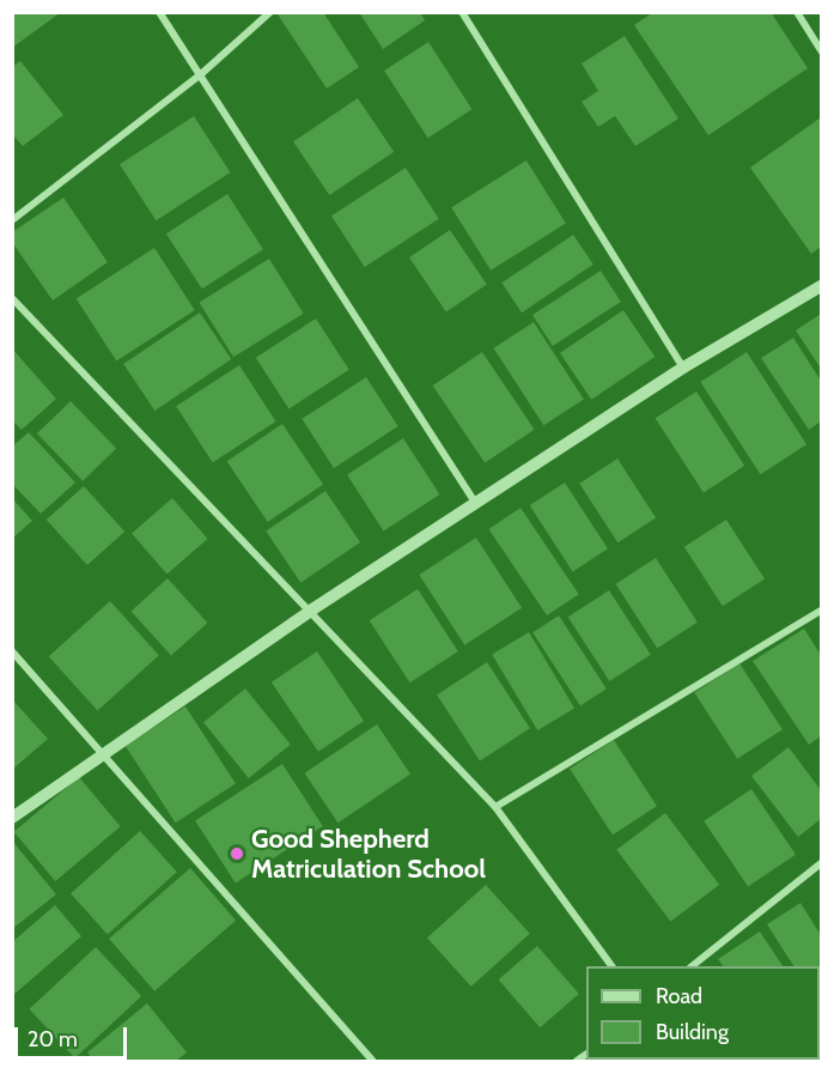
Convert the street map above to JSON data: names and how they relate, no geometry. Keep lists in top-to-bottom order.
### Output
{
  "places": ["Good Shepherd Matriculation School"],
  "legend": ["Road", "Building"],
  "scale_bar": "20 m"
}
